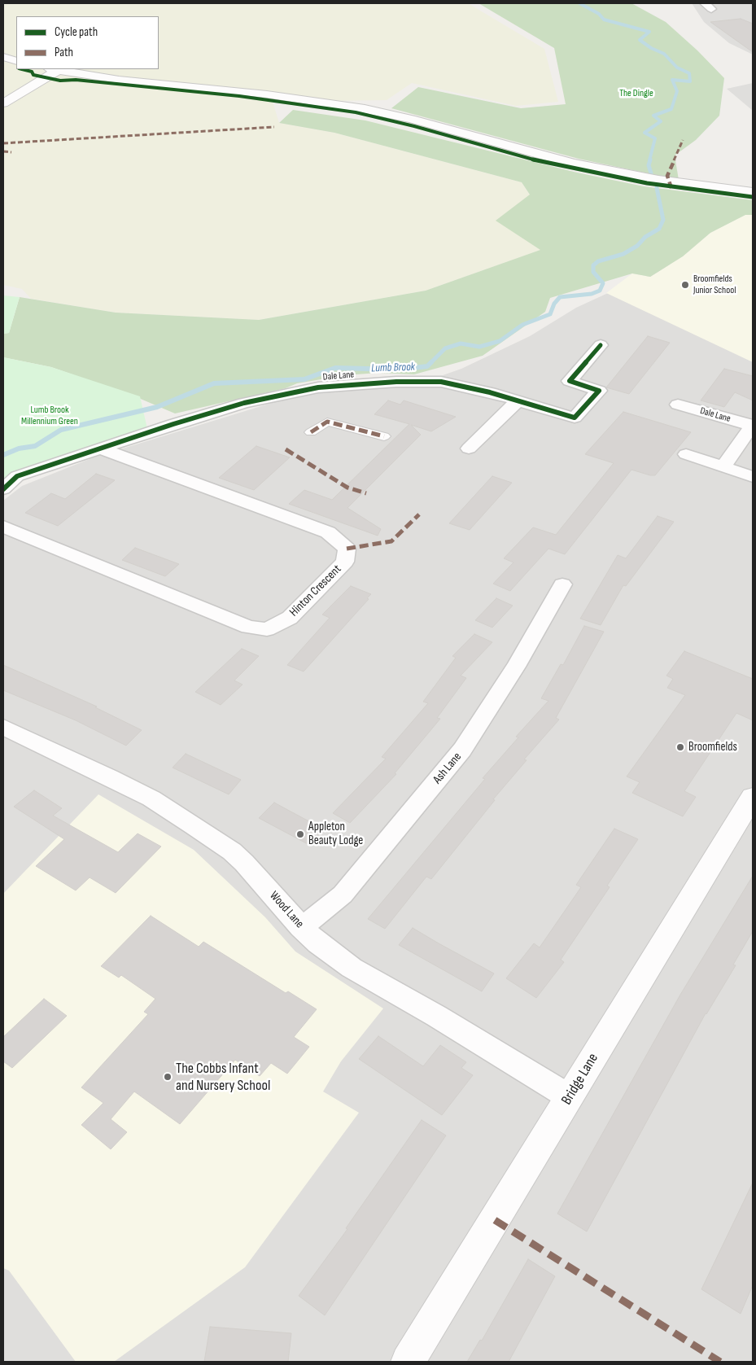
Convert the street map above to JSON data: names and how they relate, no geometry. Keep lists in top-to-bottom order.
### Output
{
  "streets": {
    "street": [
      "Dale Lane",
      "Hinton Crescent",
      "Ash Lane",
      "Wood Lane",
      "Bridge Lane"
    ]
  },
  "crossings": [
    ["Dale Lane", "Hinton Crescent"],
    ["Ash Lane", "Wood Lane"],
    ["Wood Lane", "Bridge Lane"]
  ],
  "water": ["Lumb Brook"],
  "parks": ["The Dingle", "Lumb Brook Millennium Green"],
  "places": [
    "Broomfields Junior School",
    "Broomfields",
    "Appleton Beauty Lodge",
    "The Cobbs Infant and Nursery School"
  ],
  "legend": ["Cycle path", "Path"]
}
